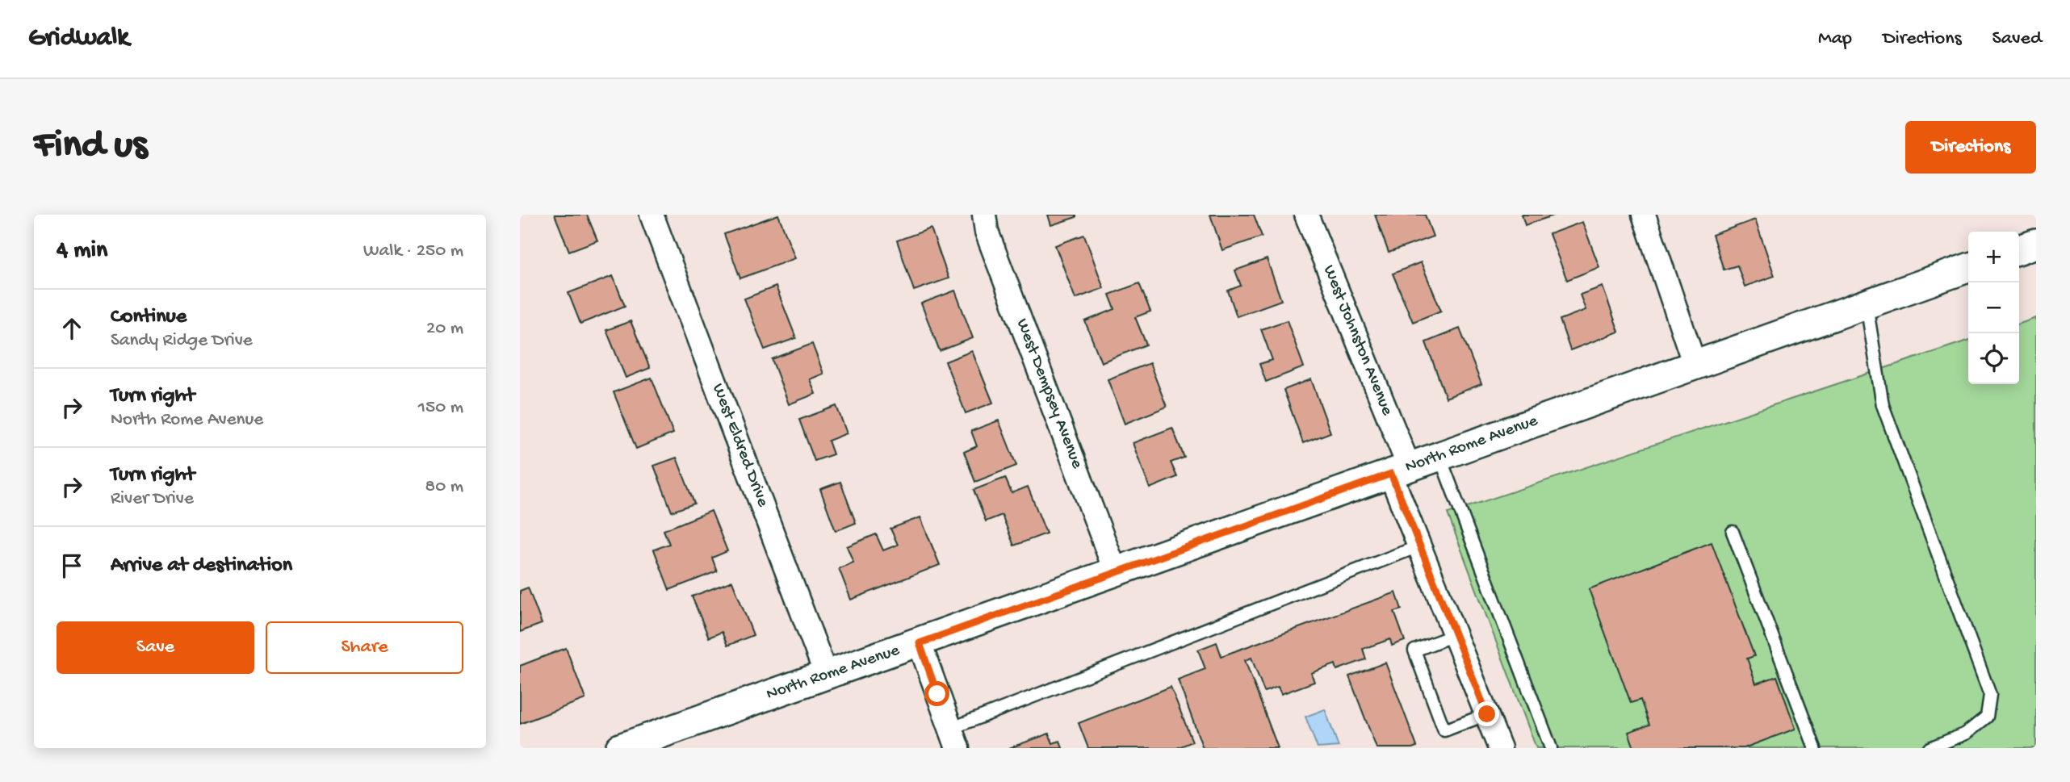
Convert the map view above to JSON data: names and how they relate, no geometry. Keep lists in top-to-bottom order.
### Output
{
  "streets": {
    "street": [
      "West Johnston Avenue",
      "West Dempsey Avenue",
      "North Rome Avenue",
      "West Eldred Drive"
    ]
  },
  "crossings": [
    ["West Johnston Avenue", "North Rome Avenue"],
    ["West Dempsey Avenue", "North Rome Avenue"],
    ["North Rome Avenue", "West Eldred Drive"]
  ],
  "page": {
    "header": "Gridwalk",
    "nav": ["Map", "Directions", "Saved"],
    "buttons": [
      "Directions",
      ["Save", "Share"]
    ],
    "title": "Find us",
    "heading": ["4 min", "Walk · 250 m"],
    "map_buttons": ["+", "−"],
    "list": [
      ["Continue", "Sandy Ridge Drive", "20 m"],
      ["Turn right", "North Rome Avenue", "150 m"],
      ["Turn right", "River Drive", "80 m"],
      "Arrive at destination"
    ]
  }
}
